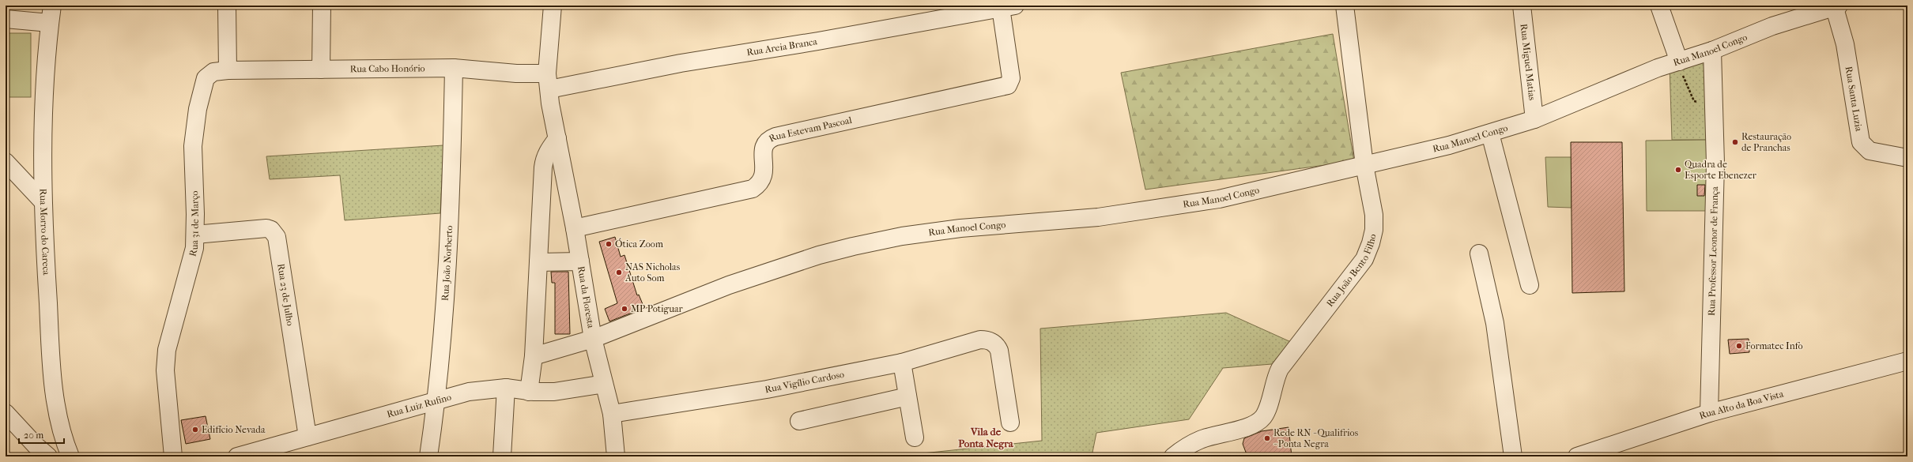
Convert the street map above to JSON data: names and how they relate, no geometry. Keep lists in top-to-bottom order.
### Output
{
  "streets": {
    "street": [
      "Rua Areia Branca",
      "Rua Manoel Congo",
      "Rua Miguel Matias",
      "Rua Cabo Honório",
      "Rua Santa Luzia",
      "Rua Estevam Pascoal",
      "Rua 31 de Março",
      "Rua Morro do Careca",
      "Rua Professor Leonor de França",
      "Rua João Norberto",
      "Rua João Bento Filho",
      "Rua 23 de Julho",
      "Rua da Floresta",
      "Rua Vigílio Cardoso",
      "Rua Alto da Boa Vista",
      "Rua Luiz Rufino"
    ]
  },
  "crossings": [
    ["Rua Areia Branca", "Rua Cabo Honório"],
    ["Rua Areia Branca", "Rua Estevam Pascoal"],
    ["Rua Areia Branca", "Rua da Floresta"],
    ["Rua Manoel Congo", "Rua Miguel Matias"],
    ["Rua Manoel Congo", "Rua Santa Luzia"],
    ["Rua Manoel Congo", "Rua Professor Leonor de França"],
    ["Rua Manoel Congo", "Rua João Bento Filho"],
    ["Rua Manoel Congo", "Rua da Floresta"],
    ["Rua Cabo Honório", "Rua 31 de Março"],
    ["Rua Cabo Honório", "Rua João Norberto"],
    ["Rua Cabo Honório", "Rua da Floresta"],
    ["Rua Estevam Pascoal", "Rua da Floresta"],
    ["Rua 31 de Março", "Rua 23 de Julho"],
    ["Rua Professor Leonor de França", "Rua Alto da Boa Vista"],
    ["Rua João Norberto", "Rua Luiz Rufino"],
    ["Rua 23 de Julho", "Rua Luiz Rufino"],
    ["Rua da Floresta", "Rua Vigílio Cardoso"],
    ["Rua da Floresta", "Rua Luiz Rufino"]
  ],
  "districts": ["Vila de Ponta Negra"],
  "places": [
    "Restauração de Pranchas",
    "Quadra de Esporte Ebenezer",
    "Ótica Zoom",
    "NAS Nicholas Auto Som",
    "MP Potiguar",
    "Formatec Info",
    "Edifício Nevada",
    "Rede RN - Qualifrios - Ponta Negra"
  ],
  "scale_bar": "20 m"
}
